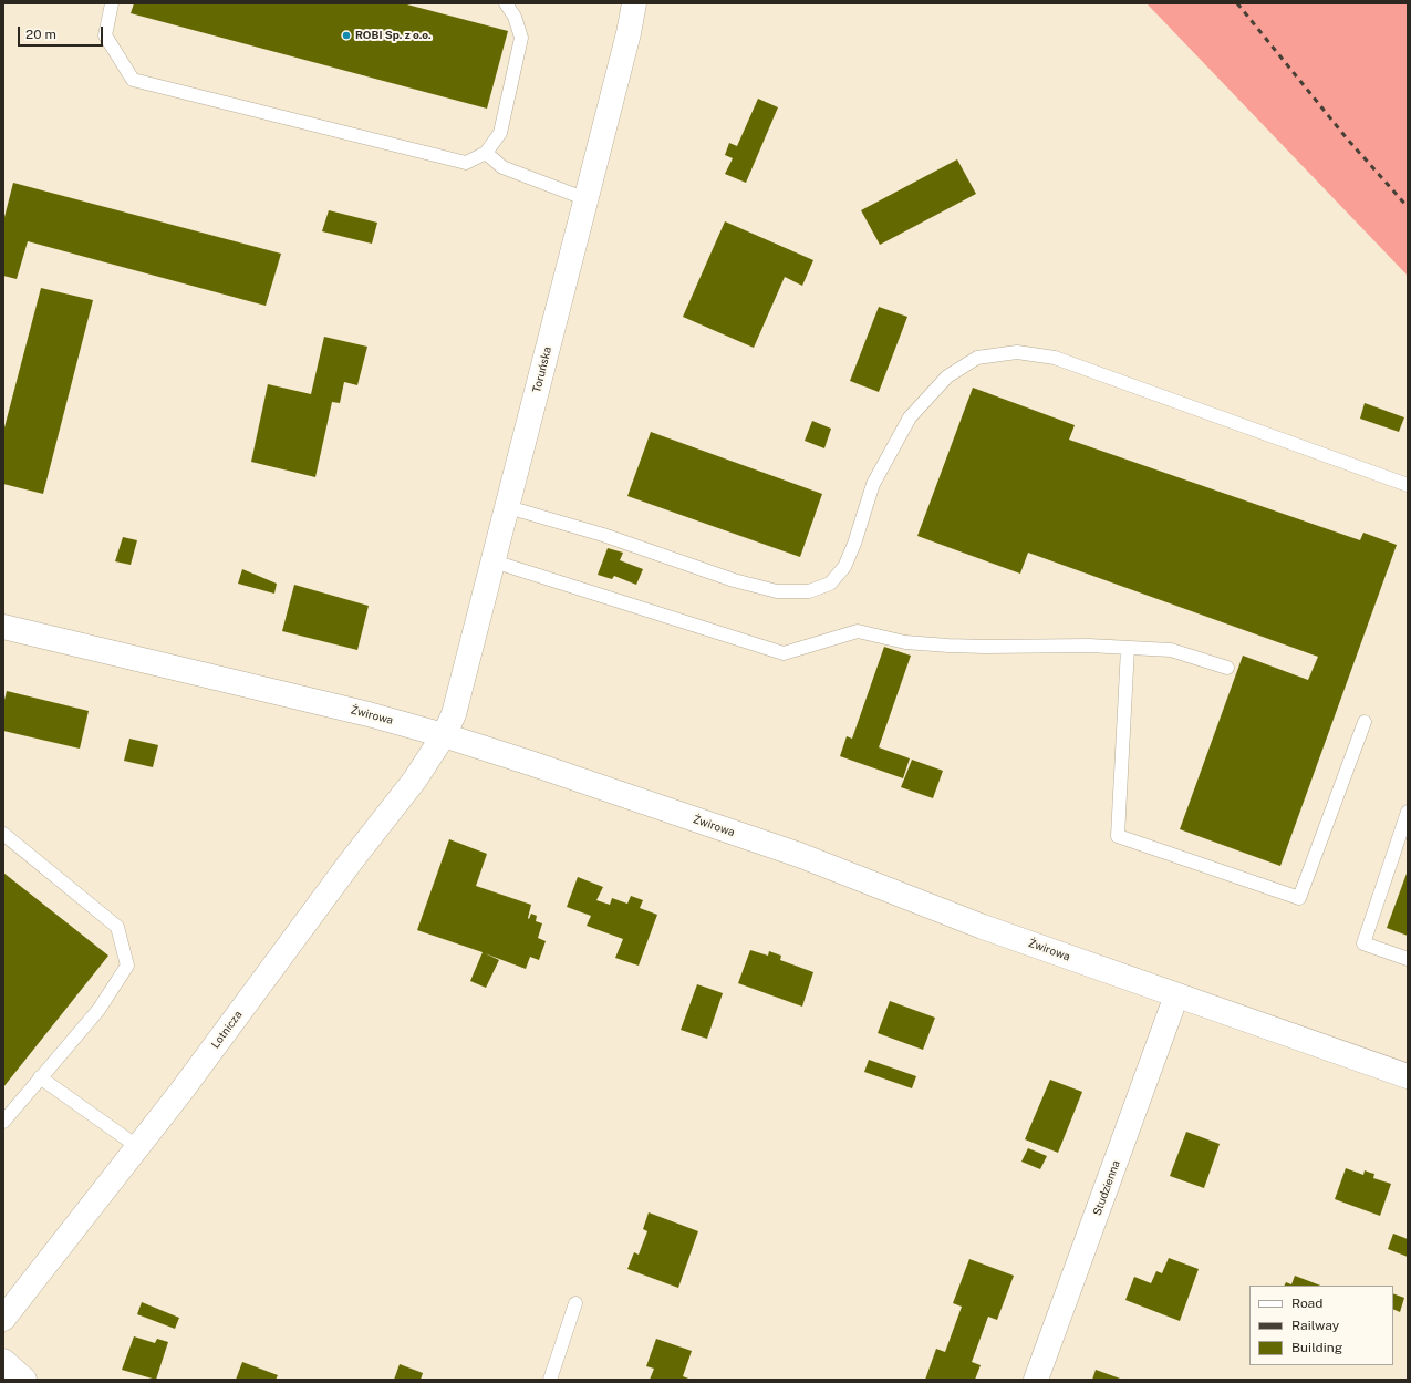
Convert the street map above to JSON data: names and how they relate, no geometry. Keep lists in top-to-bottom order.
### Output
{
  "streets": {
    "street": [
      "Toruńska",
      "Żwirowa",
      "Lotnicza",
      "Studzienna"
    ]
  },
  "crossings": [
    ["Toruńska", "Żwirowa"],
    ["Toruńska", "Lotnicza"],
    ["Żwirowa", "Lotnicza"],
    ["Żwirowa", "Studzienna"]
  ],
  "places": ["ROBI Sp. z o.o."],
  "legend": ["Road", "Railway", "Building"],
  "scale_bar": "20 m"
}
